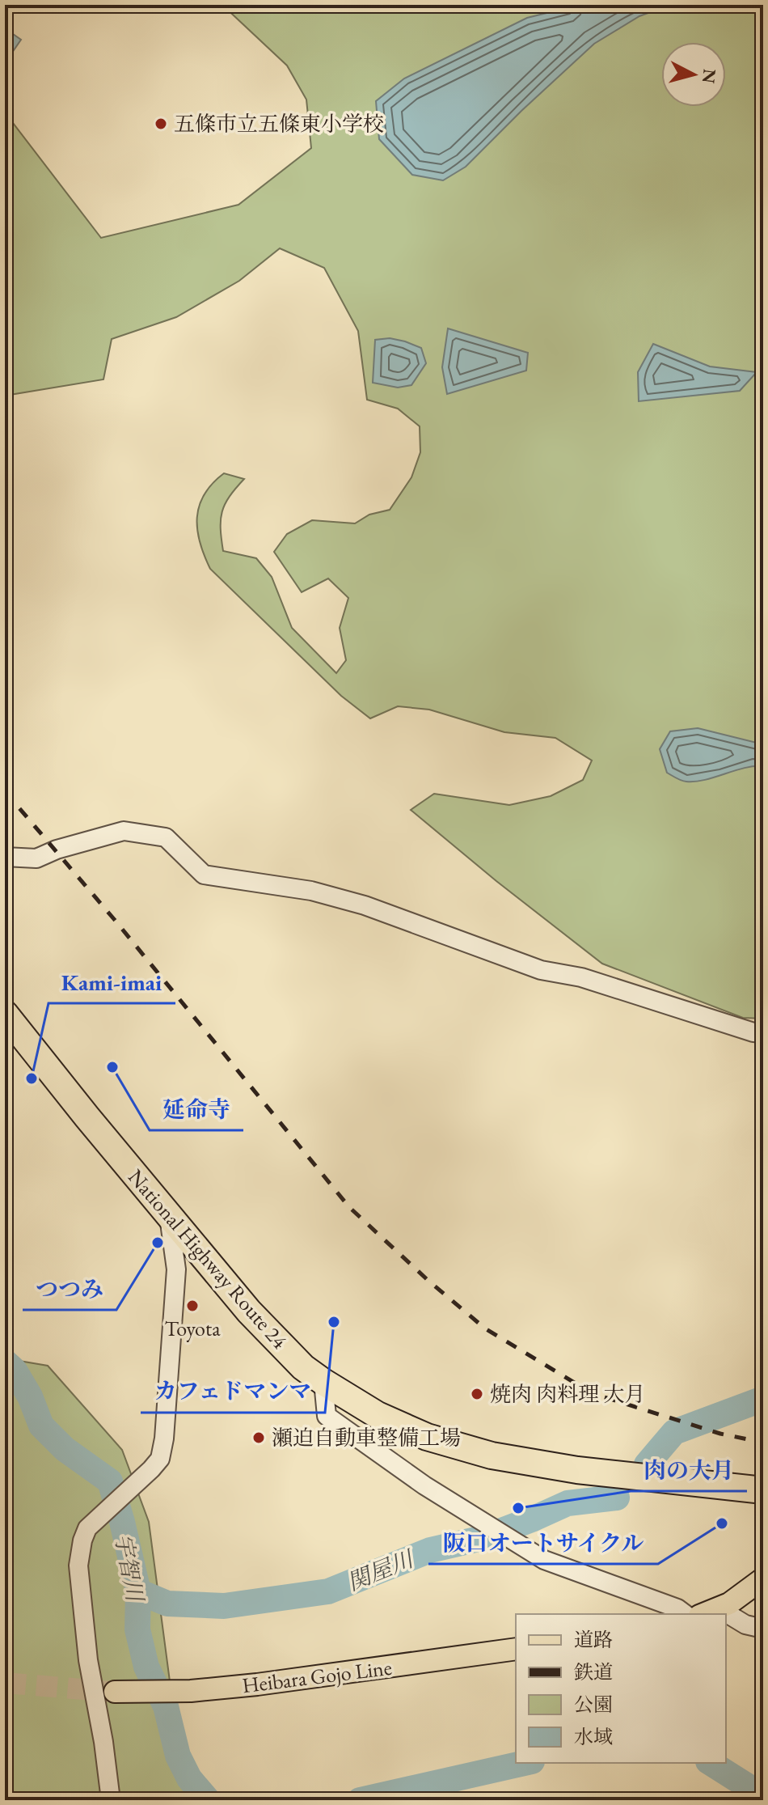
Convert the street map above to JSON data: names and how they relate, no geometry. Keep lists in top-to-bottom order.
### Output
{
  "streets": {
    "highway": ["National Highway Route 24"],
    "main road": ["Heibara Gojo Line"]
  },
  "water": ["宇智川", "関屋川"],
  "places": [
    "五條市立五條東小学校",
    "延命寺",
    "Kami-imai",
    "つつみ",
    "Toyota",
    "カフェドマンマ",
    "焼肉 肉料理 大月",
    "瀬迫自動車整備工場",
    "肉の大月",
    "阪口オートサイクル"
  ],
  "legend": [
    "道路",
    "鉄道",
    "公園",
    "水域"
  ],
  "north": "right"
}
